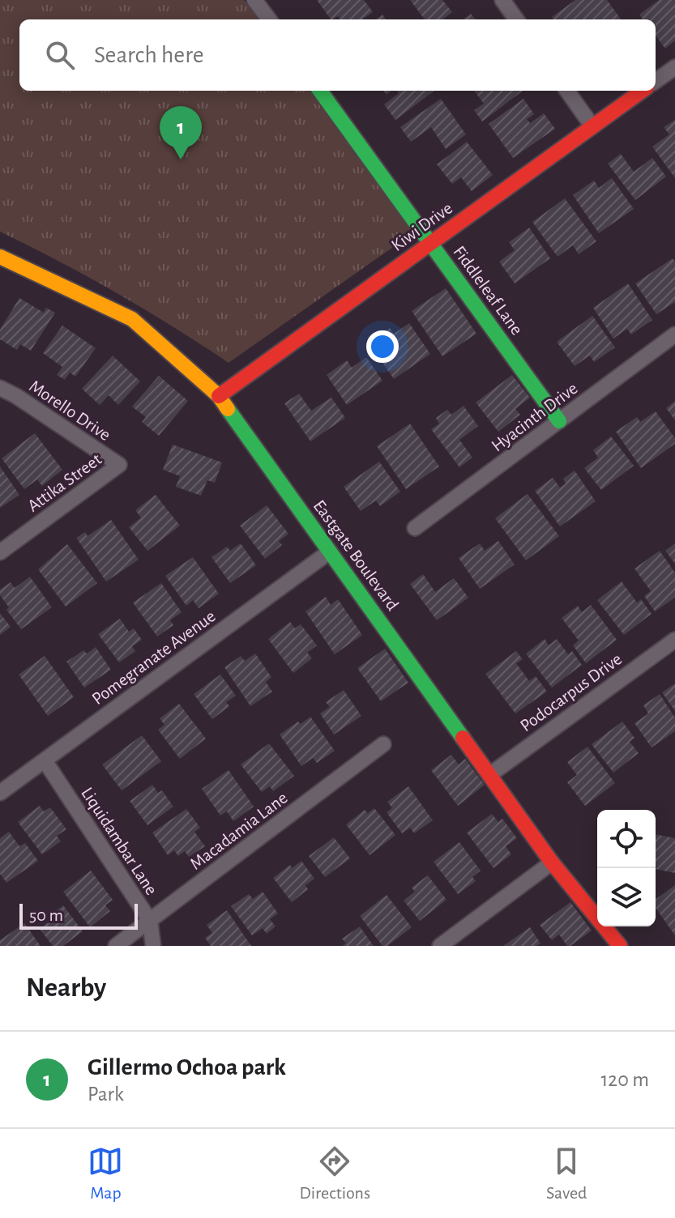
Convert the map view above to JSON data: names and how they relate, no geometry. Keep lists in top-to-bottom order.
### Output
{
  "streets": {
    "street": [
      "Kiwi Drive",
      "Fiddleleaf Lane",
      "Morello Drive",
      "Hyacinth Drive",
      "Attika Street",
      "Eastgate Boulevard",
      "Pomegranate Avenue",
      "Podocarpus Drive",
      "Macadamia Lane",
      "Liquidambar Lane"
    ]
  },
  "crossings": [
    ["Kiwi Drive", "Fiddleleaf Lane"],
    ["Kiwi Drive", "Eastgate Boulevard"],
    ["Fiddleleaf Lane", "Hyacinth Drive"],
    ["Morello Drive", "Attika Street"],
    ["Eastgate Boulevard", "Pomegranate Avenue"],
    ["Eastgate Boulevard", "Podocarpus Drive"],
    ["Pomegranate Avenue", "Liquidambar Lane"],
    ["Macadamia Lane", "Liquidambar Lane"]
  ],
  "scale_bar": "50 m",
  "page": {
    "search": "Search here",
    "pins": "1",
    "scale": "50 m",
    "heading": "Nearby",
    "list": [
      {
        "mark": "1",
        "name": "Gillermo Ochoa park",
        "note": "Park",
        "value": "120 m"
      }
    ],
    "nav": ["Map", "Directions", "Saved"]
  }
}
